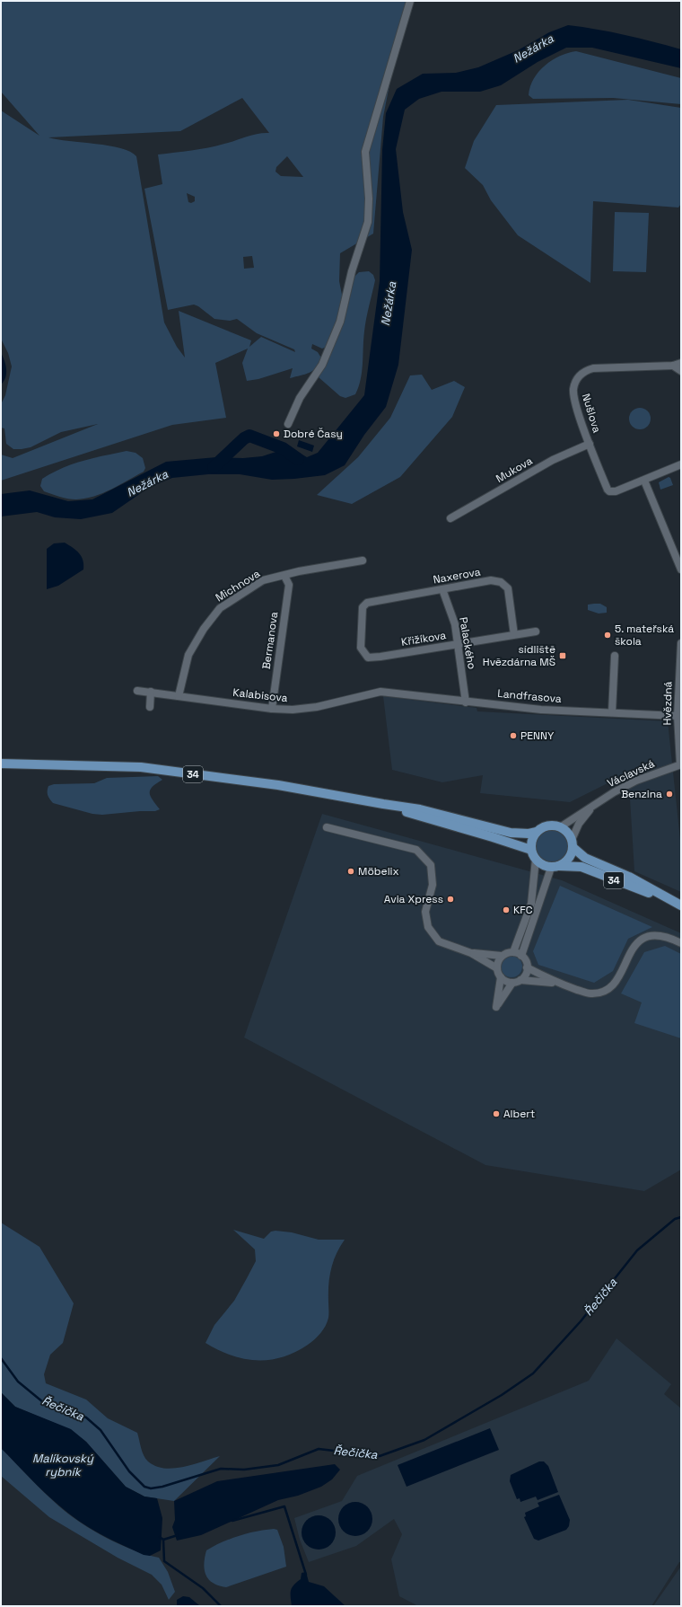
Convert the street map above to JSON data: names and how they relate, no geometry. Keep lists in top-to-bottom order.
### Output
{
  "streets": {
    "main road": ["34"],
    "street": [
      "Nušlova",
      "Mukova",
      "Naxerova",
      "Michnova",
      "Křižíkova",
      "Bermanova",
      "Palackého",
      "Kalabisova",
      "Landfrasova",
      "Hvězdná",
      "Václavská"
    ]
  },
  "crossings": [
    ["Nušlova", "Mukova"],
    ["Naxerova", "Křižíkova"],
    ["Naxerova", "Palackého"],
    ["Michnova", "Bermanova"],
    ["Michnova", "Kalabisova"],
    ["Křižíkova", "Palackého"],
    ["Bermanova", "Kalabisova"],
    ["Palackého", "Landfrasova"],
    ["Kalabisova", "Landfrasova"],
    ["Landfrasova", "Hvězdná"],
    ["Hvězdná", "Václavská"],
    ["Václavská", "34"]
  ],
  "water": ["Nežárka", "Řečička", "Malíkovský rybník"],
  "places": {
    "other": [
      "Dobré Časy",
      "5. mateřská škola",
      "PENNY",
      "Benzina",
      "Möbelix",
      "Avia Xpress",
      "KFC",
      "Albert"
    ],
    "transit": ["sídliště Hvězdárna MŠ"]
  }
}
